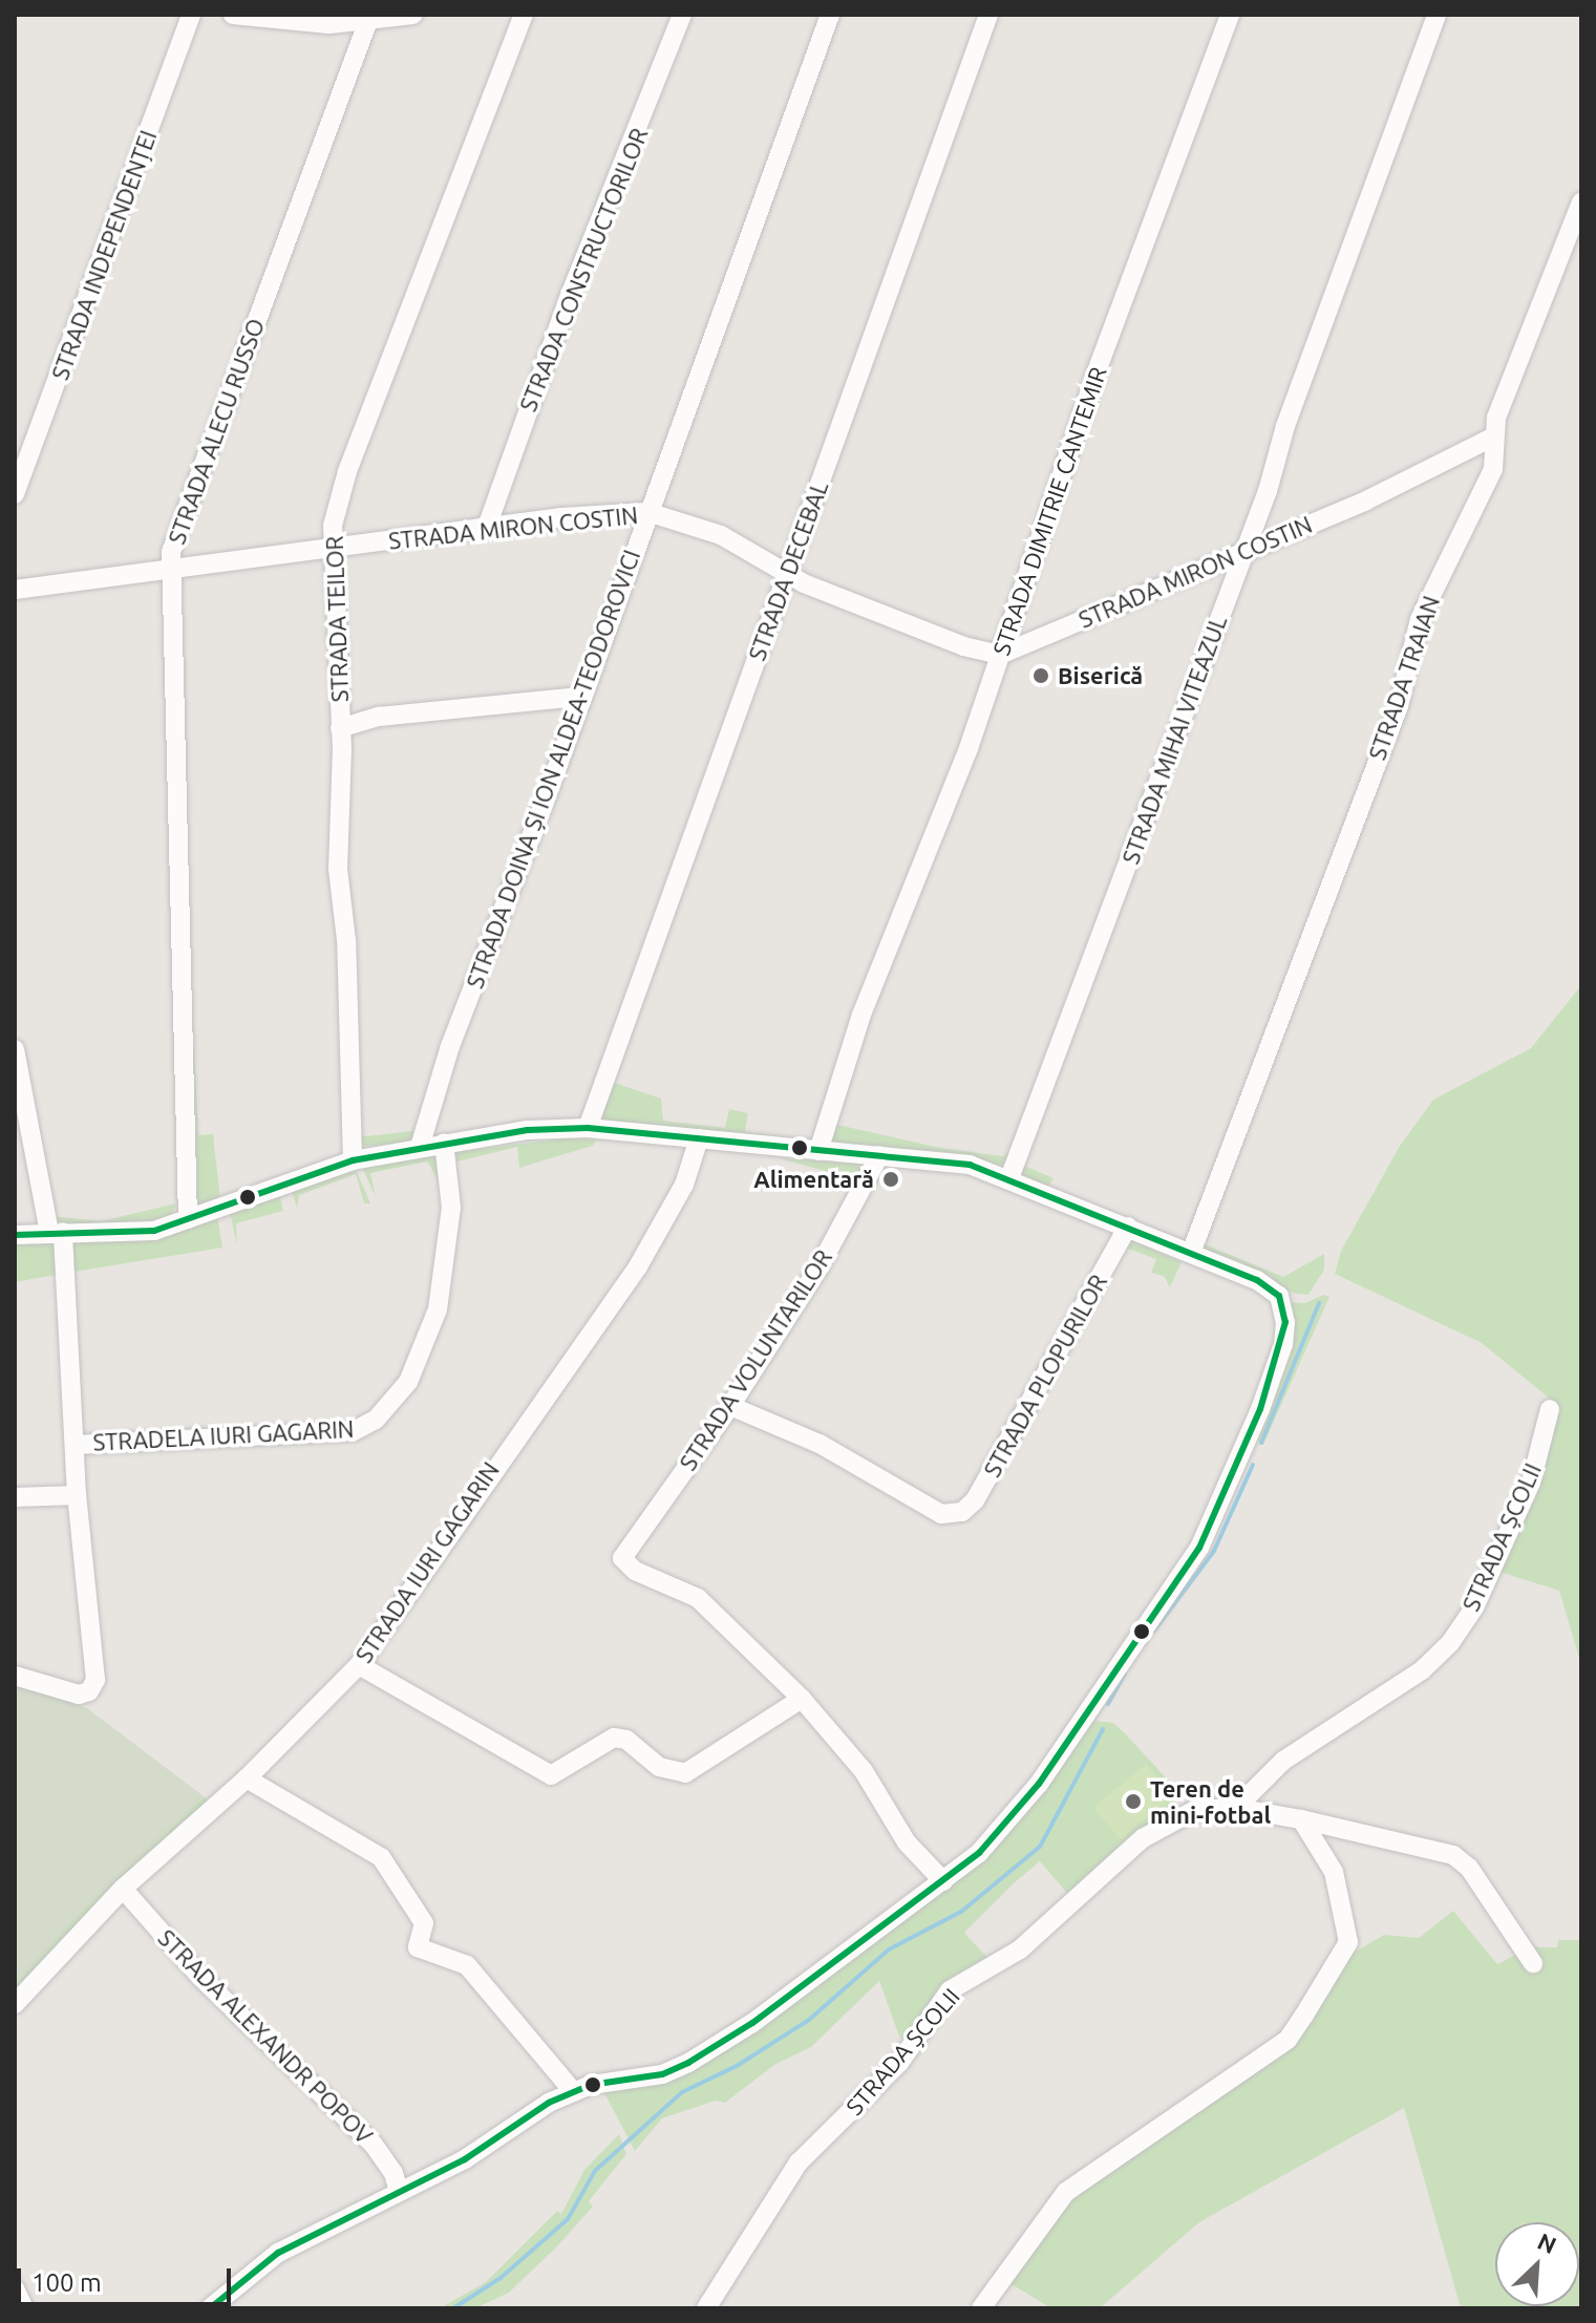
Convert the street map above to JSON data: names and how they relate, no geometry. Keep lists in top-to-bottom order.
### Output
{
  "streets": {
    "street": [
      "STRADA INDEPENDENȚEI",
      "STRADA CONSTRUCTORILOR",
      "STRADA ALECU RUSSO",
      "STRADA DIMITRIE CANTEMIR",
      "STRADA MIRON COSTIN",
      "STRADA DECEBAL",
      "STRADA TEILOR",
      "STRADA TRAIAN",
      "STRADA MIHAI VITEAZUL",
      "STRADA DOINA ȘI ION ALDEA-TEODOROVICI",
      "STRADA VOLUNTARILOR",
      "STRADA PLOPURILOR",
      "STRADELA IURI GAGARIN",
      "STRADA ȘCOLII",
      "STRADA IURI GAGARIN",
      "STRADA ALEXANDR POPOV"
    ]
  },
  "crossings": [
    ["STRADA CONSTRUCTORILOR", "STRADA MIRON COSTIN"],
    ["STRADA ALECU RUSSO", "STRADA MIRON COSTIN"],
    ["STRADA DIMITRIE CANTEMIR", "STRADA MIRON COSTIN"],
    ["STRADA MIRON COSTIN", "STRADA DECEBAL"],
    ["STRADA MIRON COSTIN", "STRADA TEILOR"],
    ["STRADA MIRON COSTIN", "STRADA TRAIAN"],
    ["STRADA MIRON COSTIN", "STRADA MIHAI VITEAZUL"],
    ["STRADA MIRON COSTIN", "STRADA DOINA ȘI ION ALDEA-TEODOROVICI"],
    ["STRADA VOLUNTARILOR", "STRADA PLOPURILOR"],
    ["STRADA IURI GAGARIN", "STRADA ALEXANDR POPOV"]
  ],
  "places": ["Biserică", "Alimentară", "Teren de mini-fotbal"],
  "scale_bar": "100 m",
  "north": "top right"
}
